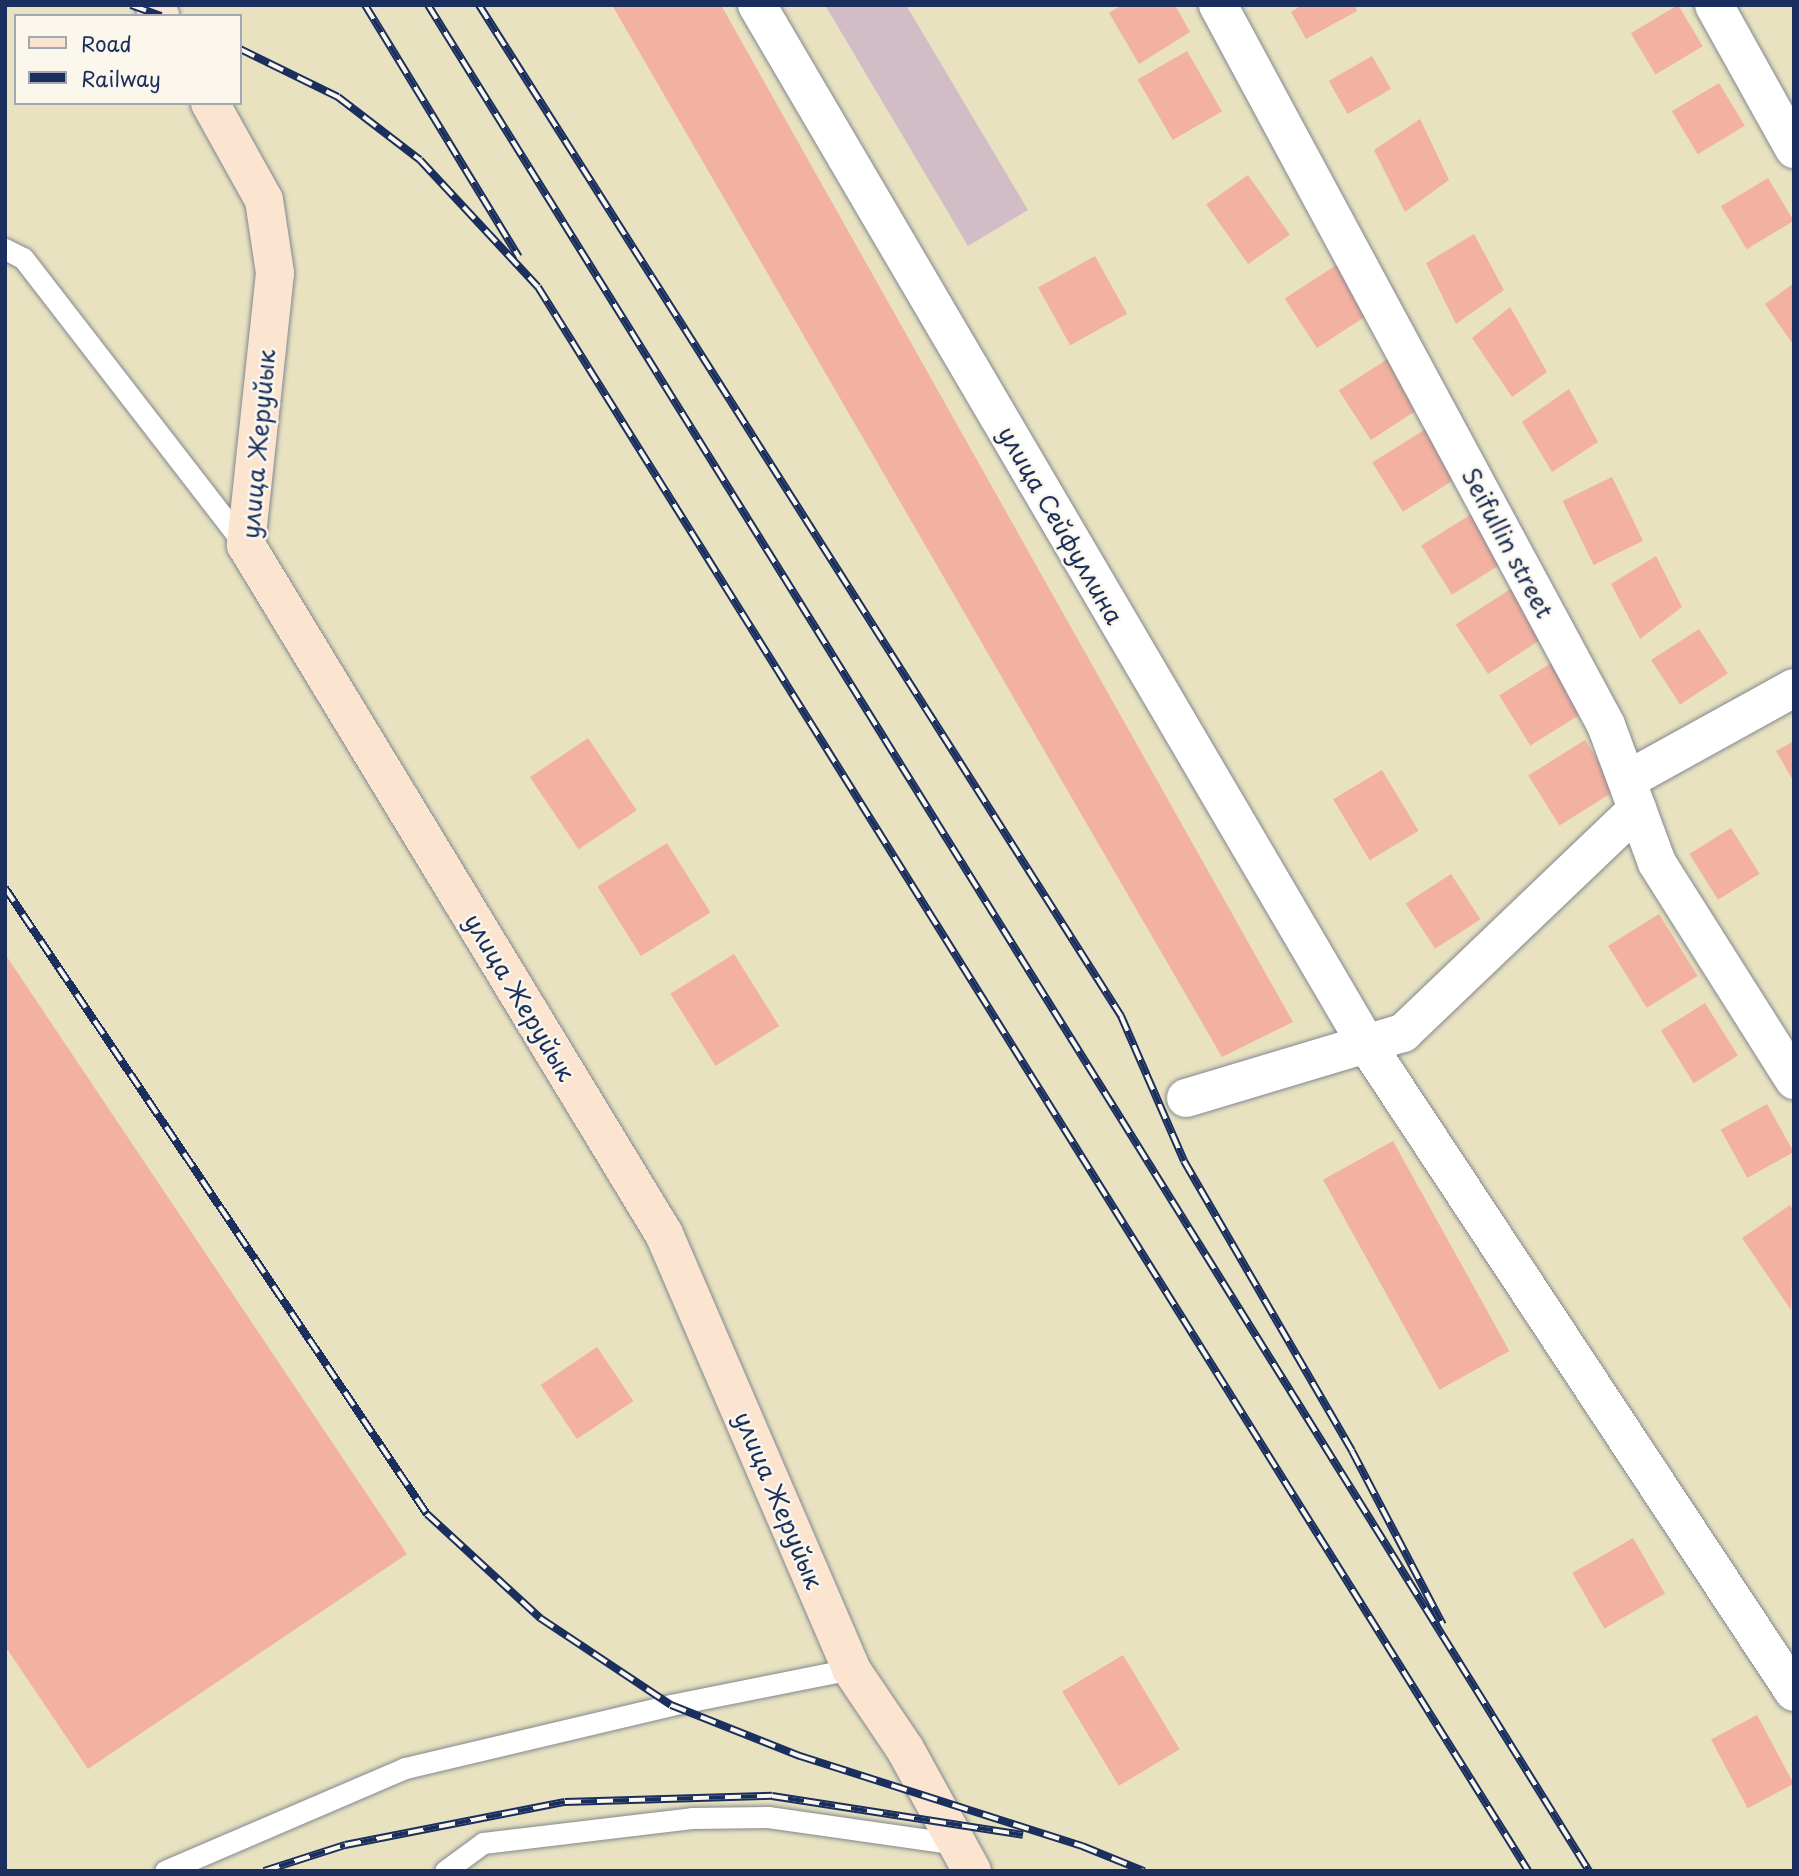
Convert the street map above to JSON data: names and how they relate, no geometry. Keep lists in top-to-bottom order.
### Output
{
  "streets": {
    "street": ["улица Жеруйык", "улица Сейфуллина", "Seifullin street"]
  },
  "legend": ["Road", "Railway"]
}
